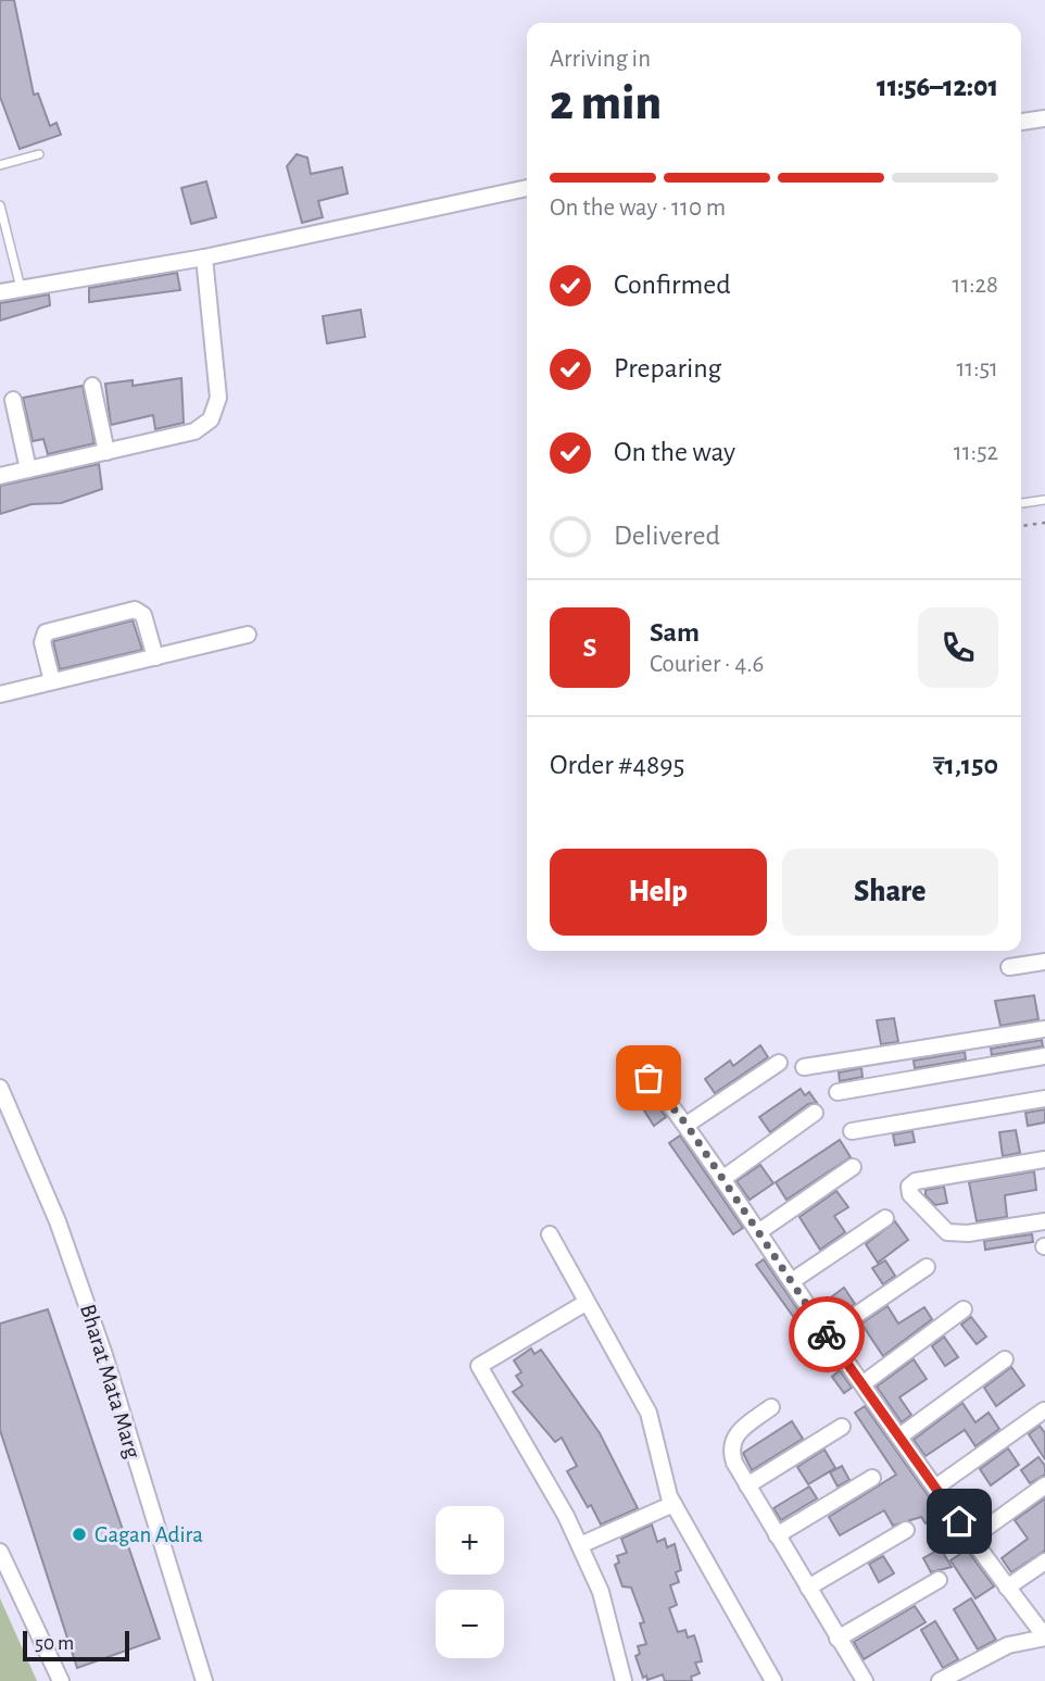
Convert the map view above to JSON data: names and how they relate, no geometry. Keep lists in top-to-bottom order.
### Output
{
  "streets": {
    "street": ["Bharat Mata Marg"]
  },
  "places": ["Gagan Adira"],
  "scale_bar": "50 m",
  "page": {
    "heading": ["2 min", "Arriving in", "11:56–12:01"],
    "panel": [
      "Sam",
      "Courier · 4.6",
      "Order #4895",
      "₹1,150"
    ],
    "bar": "On the way · 110 m",
    "list": [
      ["Confirmed", "11:28"],
      ["Preparing", "11:51"],
      ["On the way", "11:52"],
      "Delivered"
    ],
    "round": "S",
    "buttons": ["Help", "Share"],
    "map_buttons": ["+", "−"],
    "scale": "50 m"
  }
}
